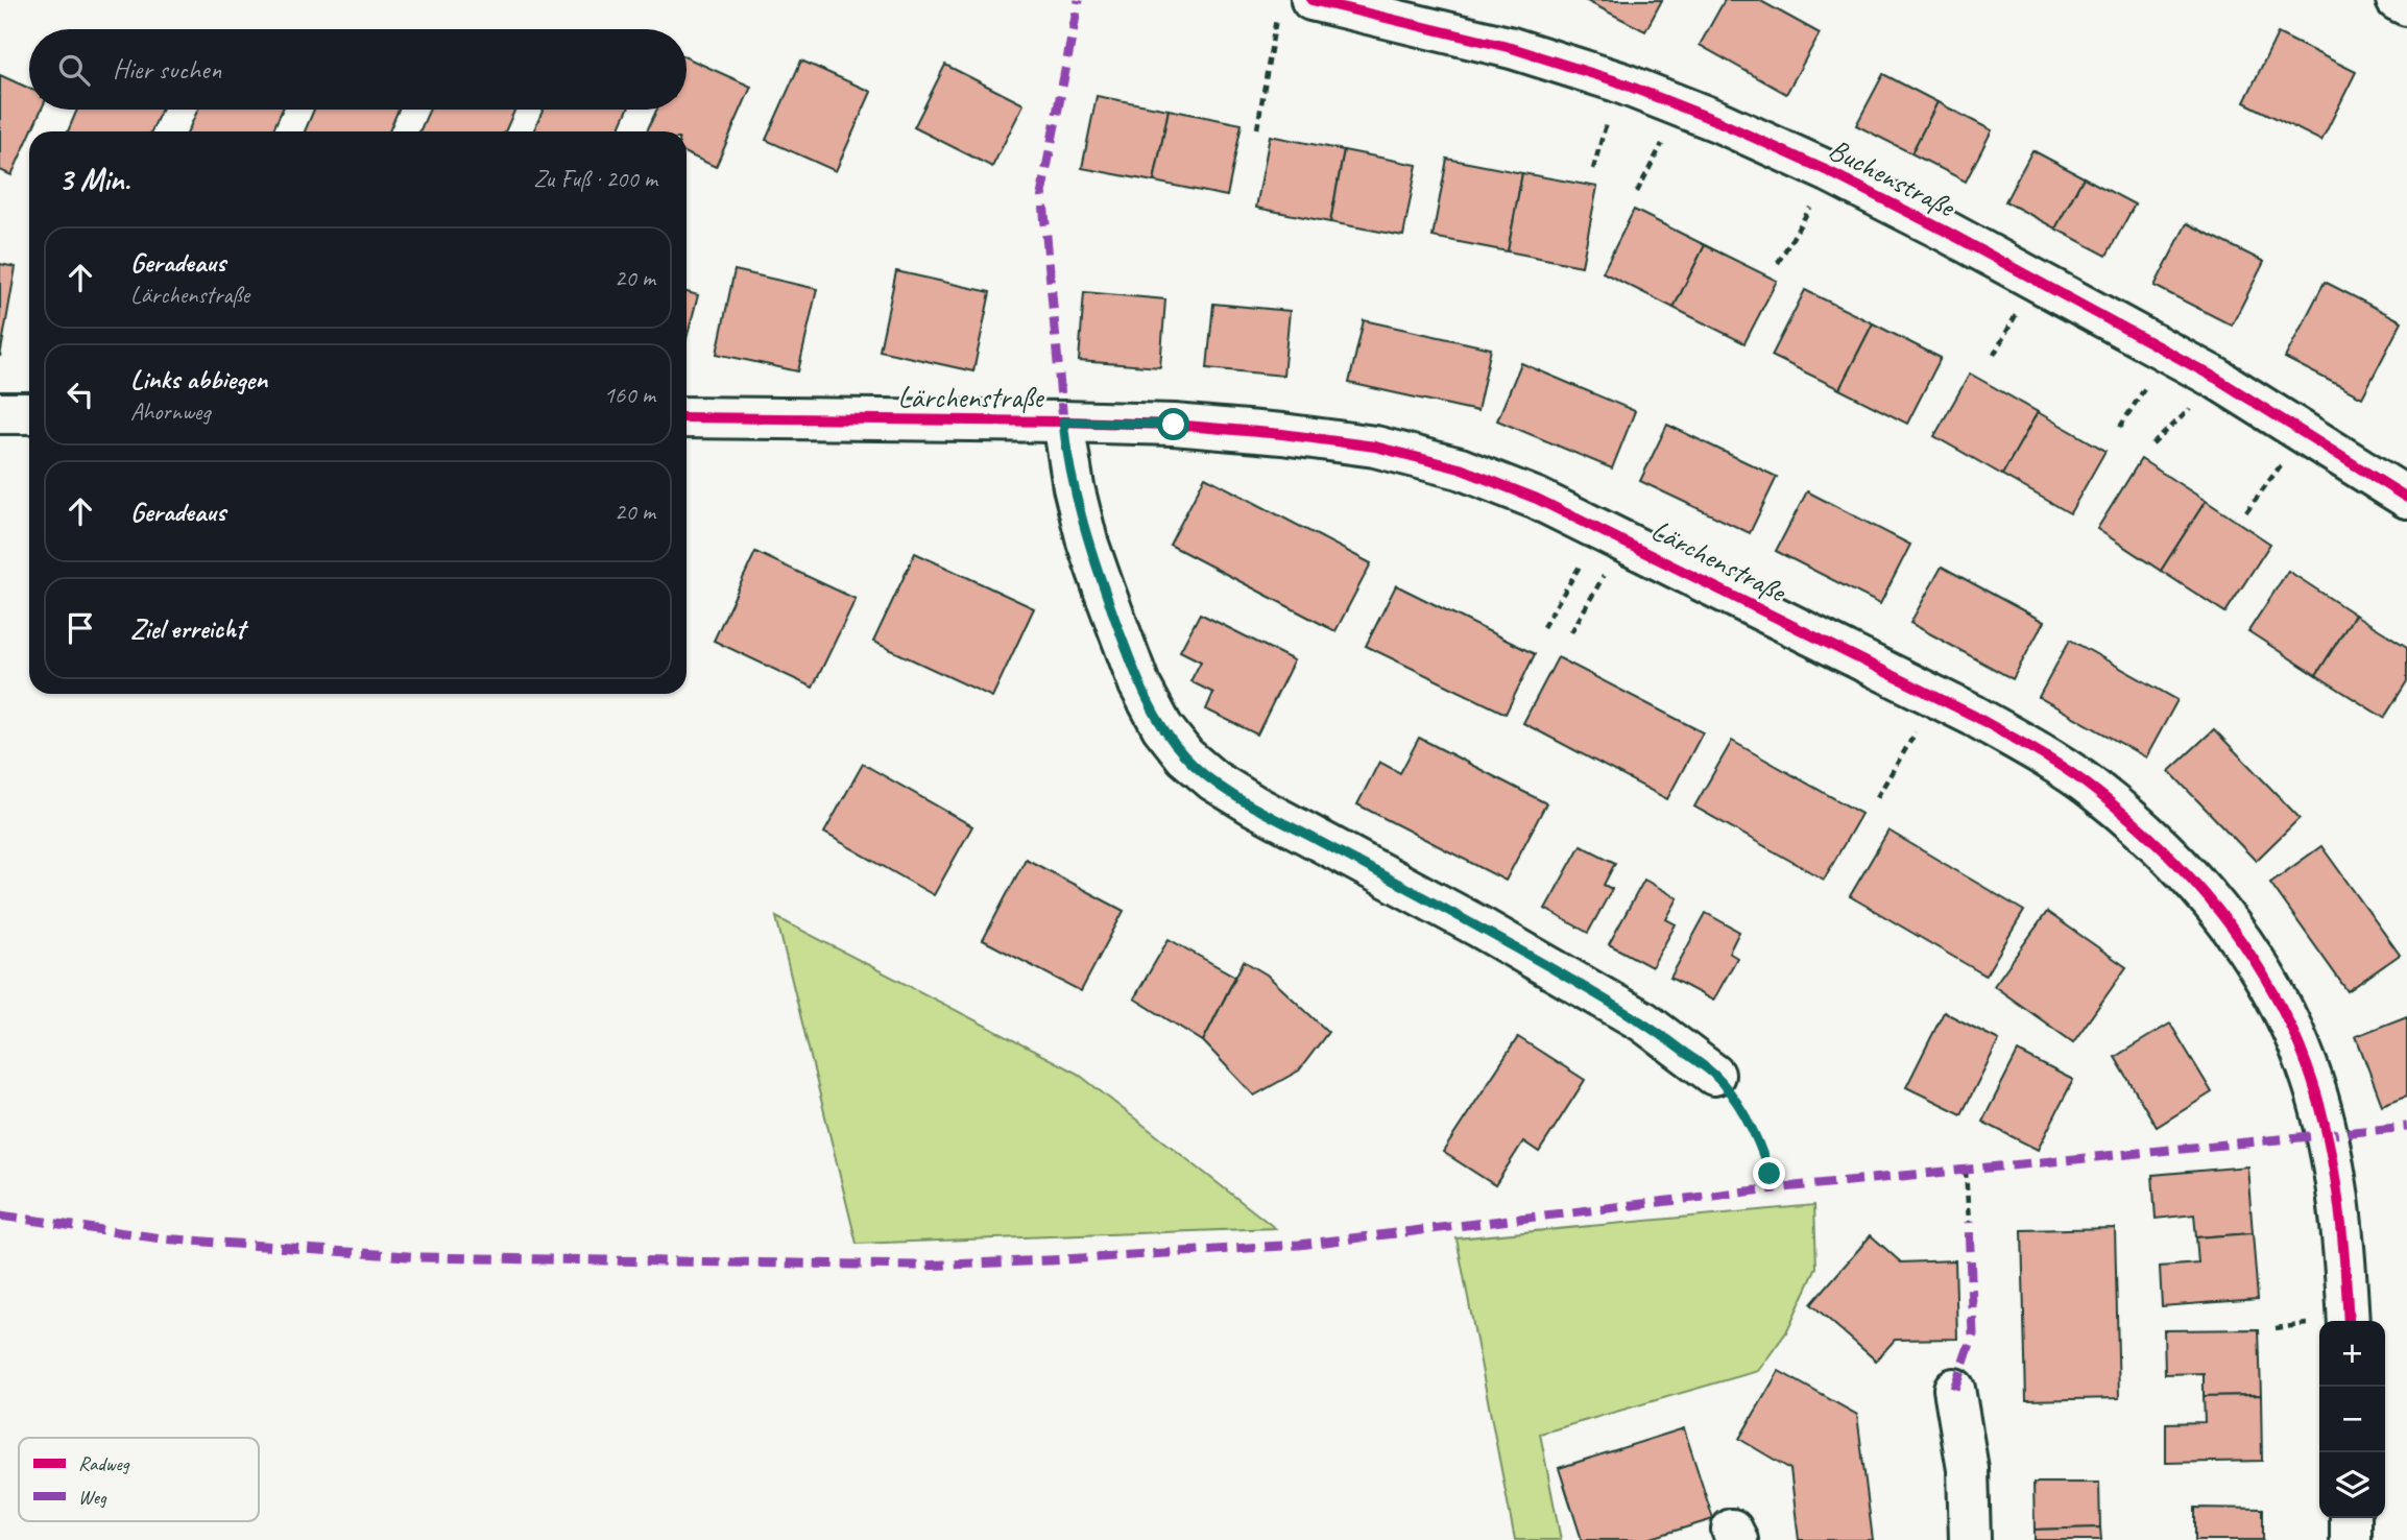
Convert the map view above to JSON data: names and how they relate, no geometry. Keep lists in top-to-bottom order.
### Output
{
  "streets": {
    "street": ["Buchenstraße", "Lärchenstraße"]
  },
  "legend": ["Radweg", "Weg"],
  "page": {
    "search": "Hier suchen",
    "heading": ["3 Min.", "Zu Fuß · 200 m"],
    "list": [
      ["Geradeaus", "Lärchenstraße", "20 m"],
      ["Links abbiegen", "Ahornweg", "160 m"],
      ["Geradeaus", "20 m"],
      "Ziel erreicht"
    ],
    "map_buttons": ["+", "−"]
  }
}
